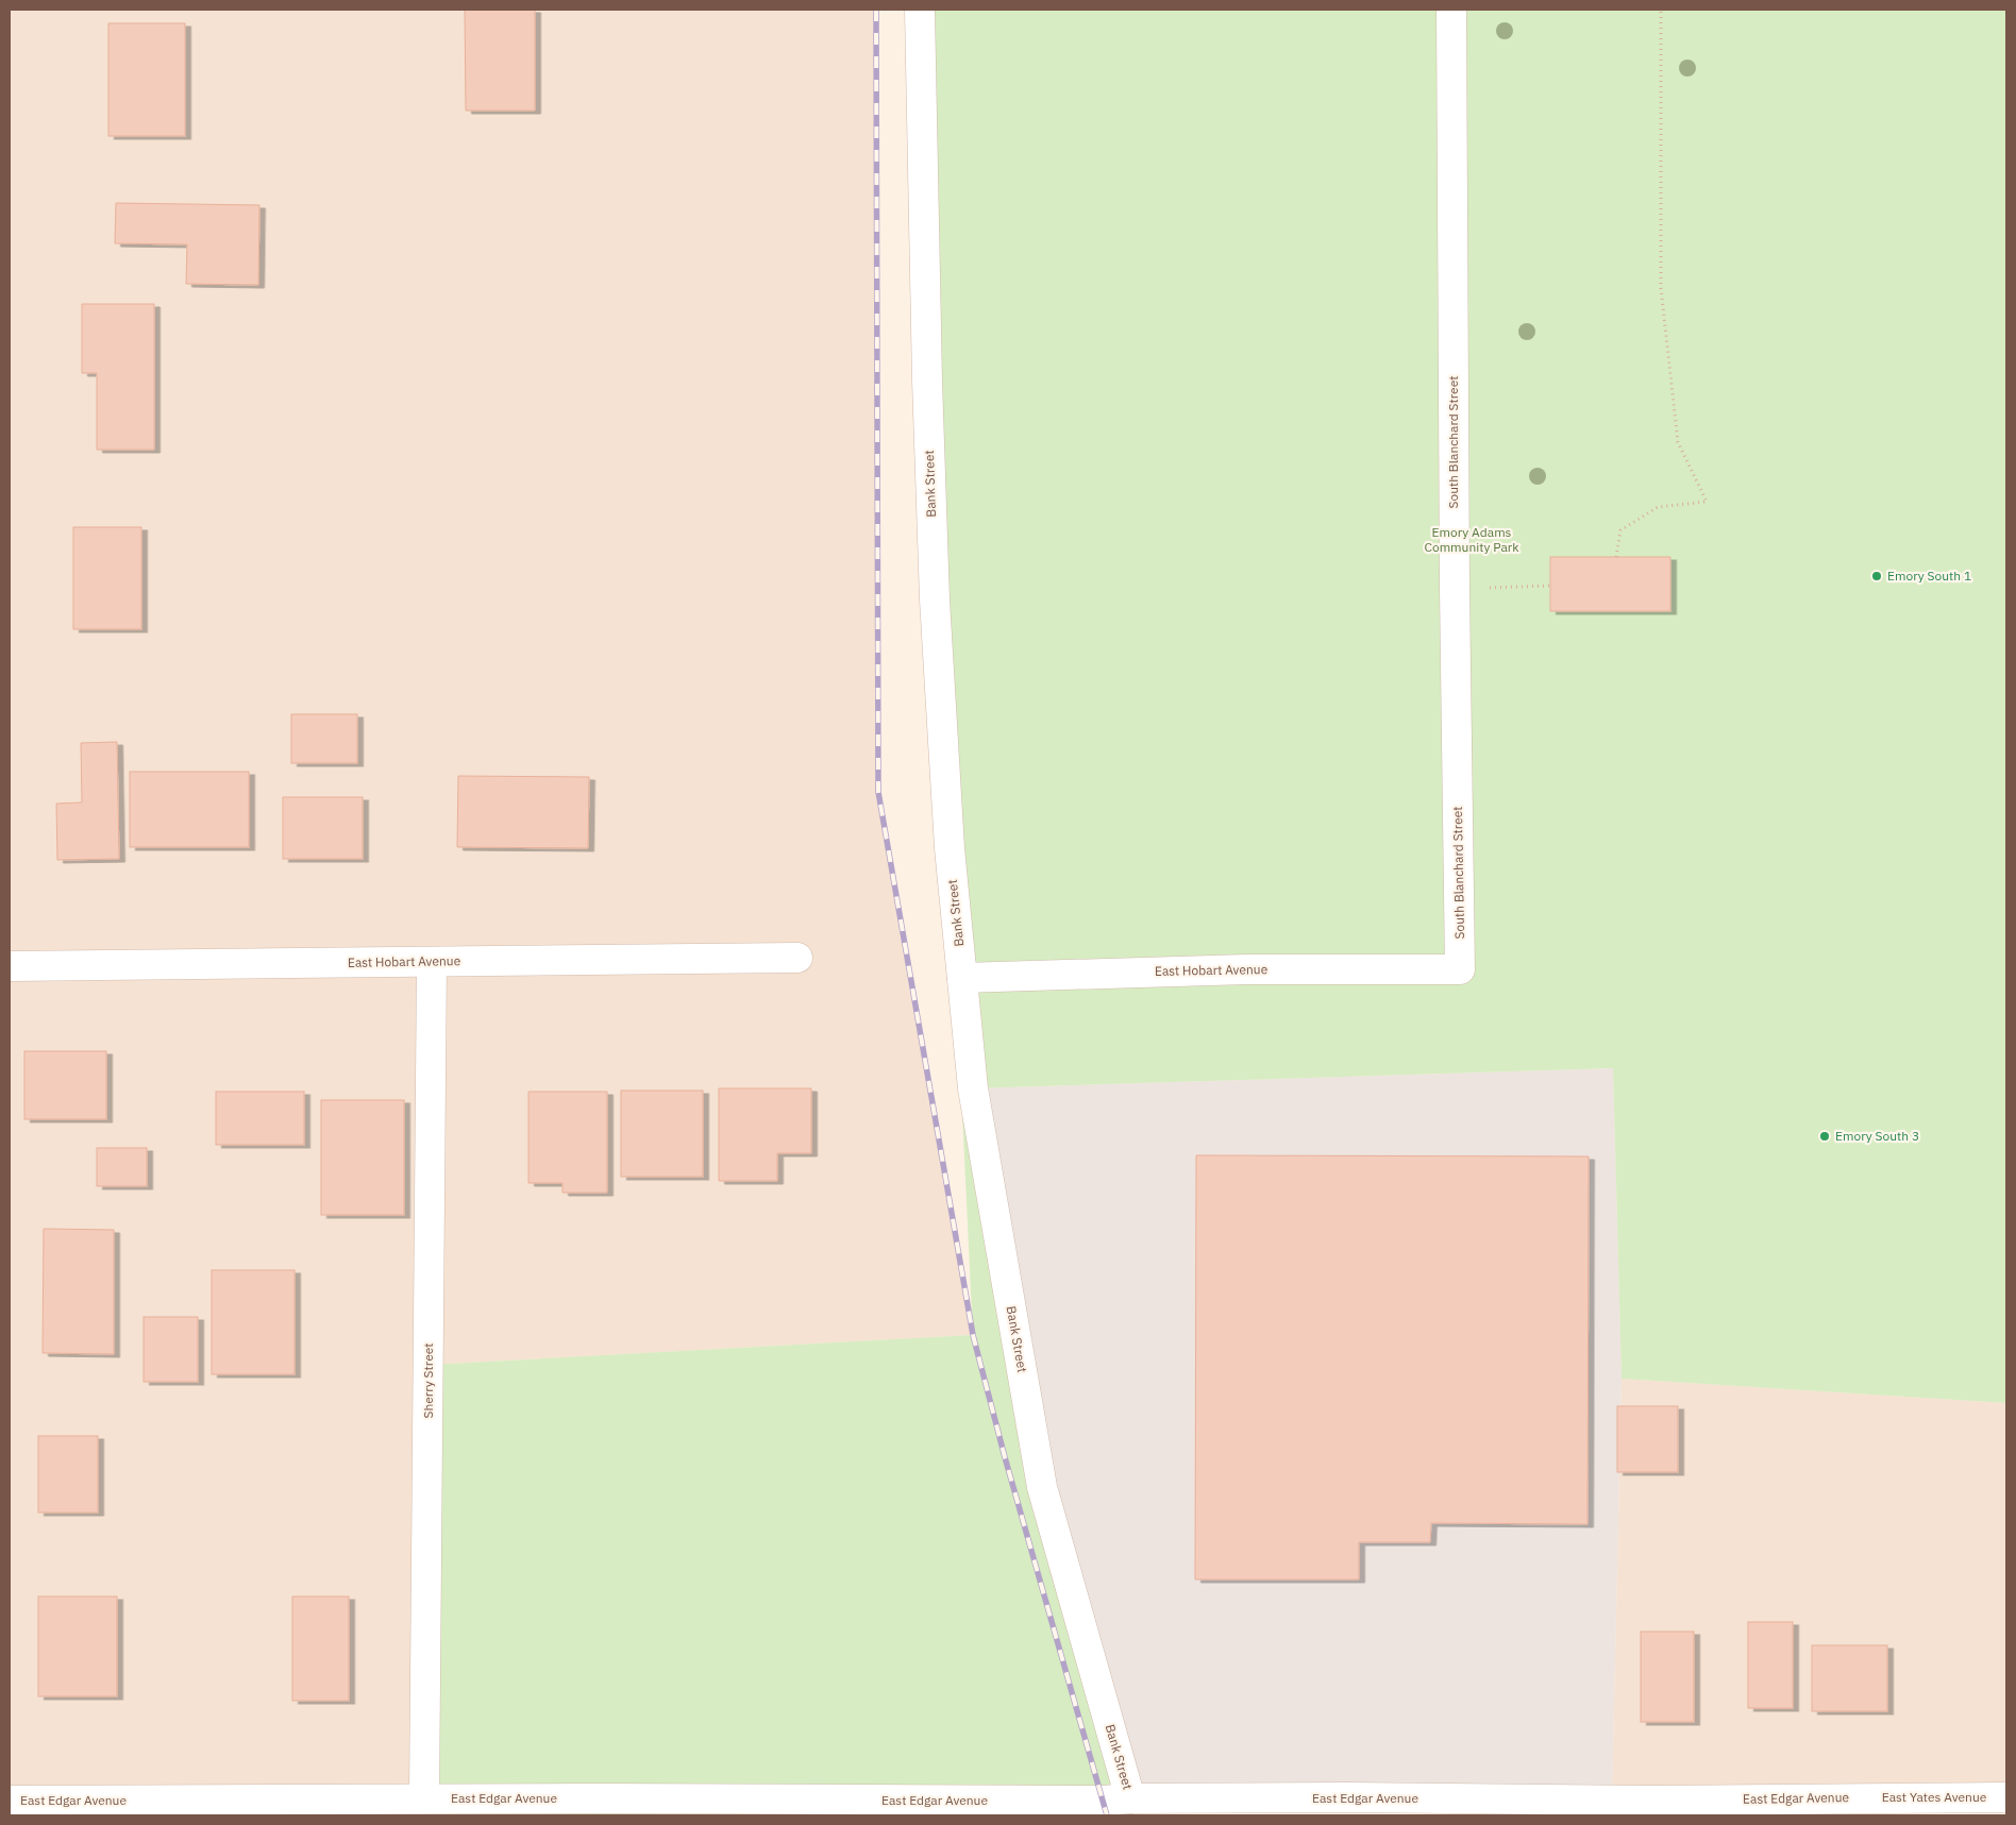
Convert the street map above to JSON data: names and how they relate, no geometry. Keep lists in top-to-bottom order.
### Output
{
  "streets": {
    "street": [
      "South Blanchard Street",
      "Bank Street",
      "East Hobart Avenue",
      "Sherry Street",
      "East Yates Avenue",
      "East Edgar Avenue"
    ]
  },
  "crossings": [
    ["South Blanchard Street", "East Hobart Avenue"],
    ["Bank Street", "East Hobart Avenue"],
    ["Bank Street", "East Edgar Avenue"],
    ["East Hobart Avenue", "Sherry Street"],
    ["Sherry Street", "East Edgar Avenue"],
    ["East Yates Avenue", "East Edgar Avenue"]
  ],
  "parks": ["Emory Adams Community Park"],
  "places": ["Emory South 1", "Emory South 3"]
}
